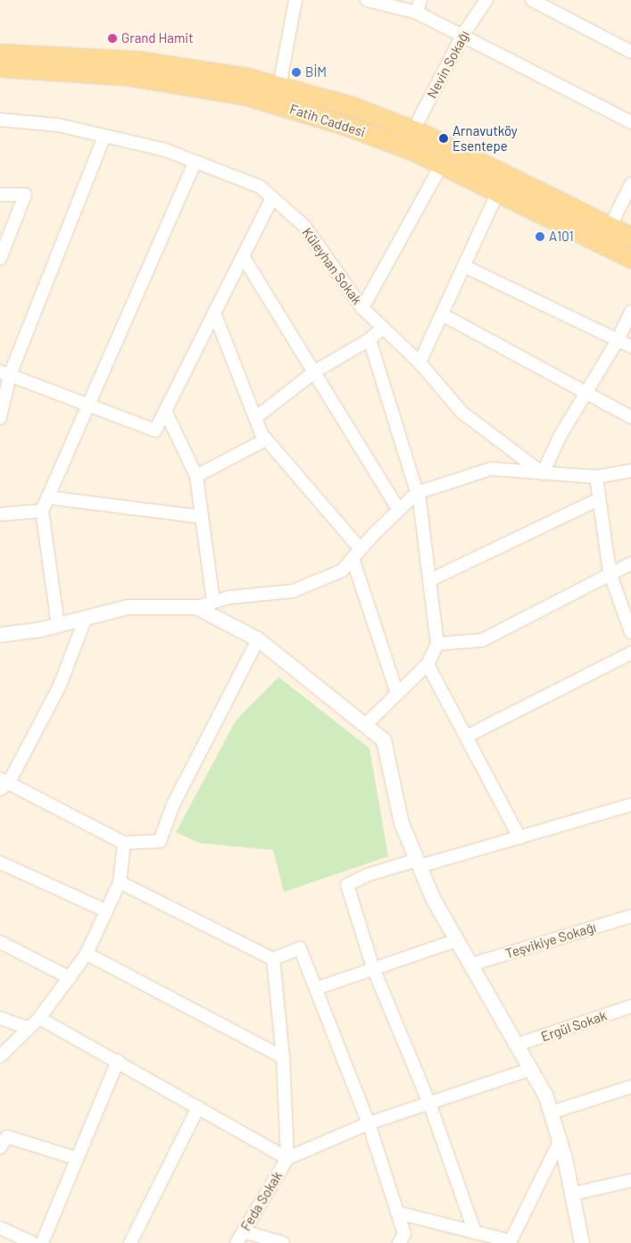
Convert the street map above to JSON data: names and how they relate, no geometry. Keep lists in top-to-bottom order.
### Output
{
  "streets": {
    "main road": ["Fatih Caddesi"],
    "street": [
      "Nevin Sokağı",
      "Küleyhan Sokak",
      "Teşvikiye Sokağı",
      "Ergül Sokak",
      "Feda Sokak"
    ]
  },
  "places": [
    "Grand Hamit",
    "BİM",
    "Arnavutköy Esentepe",
    "A101"
  ]
}
